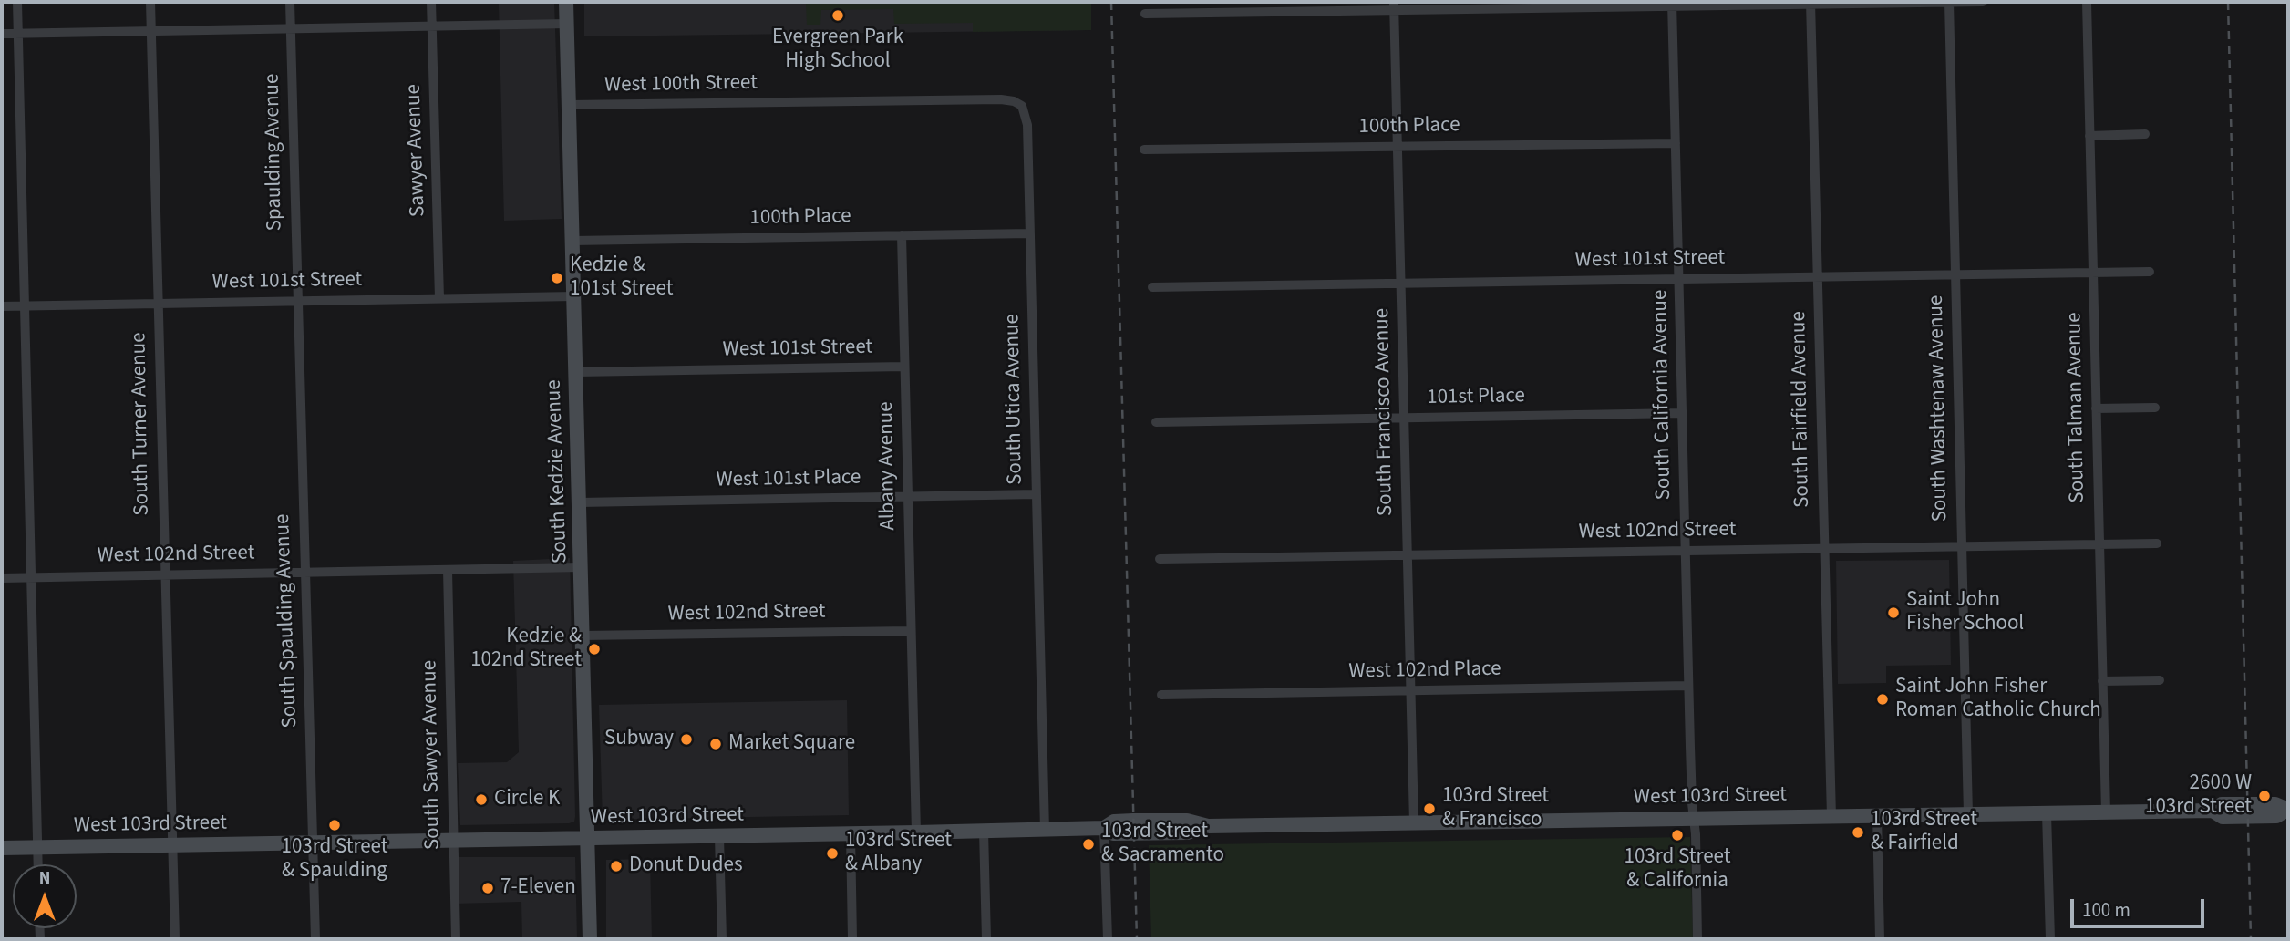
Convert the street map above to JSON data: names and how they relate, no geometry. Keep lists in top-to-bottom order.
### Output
{
  "streets": {
    "main road": ["South Kedzie Avenue", "West 103rd Street"],
    "street": [
      "West 100th Street",
      "100th Place",
      "Sawyer Avenue",
      "Spaulding Avenue",
      "West 101st Street",
      "South California Avenue",
      "101st Place",
      "South Utica Avenue",
      "South Talman Avenue",
      "South Washtenaw Avenue",
      "South Fairfield Avenue",
      "South Francisco Avenue",
      "South Turner Avenue",
      "Albany Avenue",
      "West 101st Place",
      "West 102nd Street",
      "South Spaulding Avenue",
      "West 102nd Place",
      "South Sawyer Avenue"
    ]
  },
  "crossings": [
    ["West 100th Street", "South Utica Avenue"],
    ["West 100th Street", "South Kedzie Avenue"],
    ["100th Place", "South California Avenue"],
    ["100th Place", "South Utica Avenue"],
    ["100th Place", "South Francisco Avenue"],
    ["100th Place", "Albany Avenue"],
    ["100th Place", "South Kedzie Avenue"],
    ["Sawyer Avenue", "West 101st Street"],
    ["Spaulding Avenue", "West 101st Street"],
    ["Spaulding Avenue", "South Spaulding Avenue"],
    ["West 101st Street", "South California Avenue"],
    ["West 101st Street", "South Talman Avenue"],
    ["West 101st Street", "South Washtenaw Avenue"],
    ["West 101st Street", "South Fairfield Avenue"],
    ["West 101st Street", "South Francisco Avenue"],
    ["West 101st Street", "South Turner Avenue"],
    ["West 101st Street", "Albany Avenue"],
    ["West 101st Street", "South Kedzie Avenue"],
    ["West 101st Street", "South Spaulding Avenue"],
    ["South California Avenue", "101st Place"],
    ["South California Avenue", "West 102nd Street"],
    ["South California Avenue", "West 102nd Place"],
    ["South California Avenue", "West 103rd Street"],
    ["101st Place", "South Francisco Avenue"],
    ["South Utica Avenue", "West 101st Place"],
    ["South Utica Avenue", "West 103rd Street"],
    ["South Talman Avenue", "West 102nd Street"],
    ["South Talman Avenue", "West 103rd Street"],
    ["South Washtenaw Avenue", "West 102nd Street"],
    ["South Washtenaw Avenue", "West 103rd Street"],
    ["South Fairfield Avenue", "West 102nd Street"],
    ["South Fairfield Avenue", "West 103rd Street"],
    ["South Francisco Avenue", "West 102nd Street"],
    ["South Francisco Avenue", "West 102nd Place"],
    ["South Francisco Avenue", "West 103rd Street"],
    ["South Turner Avenue", "West 102nd Street"],
    ["South Turner Avenue", "West 103rd Street"],
    ["Albany Avenue", "West 101st Place"],
    ["Albany Avenue", "West 102nd Street"],
    ["Albany Avenue", "West 103rd Street"],
    ["South Kedzie Avenue", "West 101st Place"],
    ["South Kedzie Avenue", "West 102nd Street"],
    ["South Kedzie Avenue", "West 103rd Street"],
    ["West 102nd Street", "South Spaulding Avenue"],
    ["West 102nd Street", "South Sawyer Avenue"],
    ["South Spaulding Avenue", "West 103rd Street"],
    ["South Sawyer Avenue", "West 103rd Street"]
  ],
  "places": [
    "Evergreen Park High School",
    "Kedzie & 101st Street",
    "Saint John Fisher School",
    "Kedzie & 102nd Street",
    "Saint John Fisher Roman Catholic Church",
    "Subway",
    "Market Square",
    "2600 W 103rd Street",
    "Circle K",
    "103rd Street & Francisco",
    "103rd Street & Spaulding",
    "103rd Street & Fairfield",
    "103rd Street & California",
    "103rd Street & Sacramento",
    "103rd Street & Albany",
    "Donut Dudes",
    "7-Eleven"
  ],
  "scale_bar": "100 m",
  "north": "top"
}
